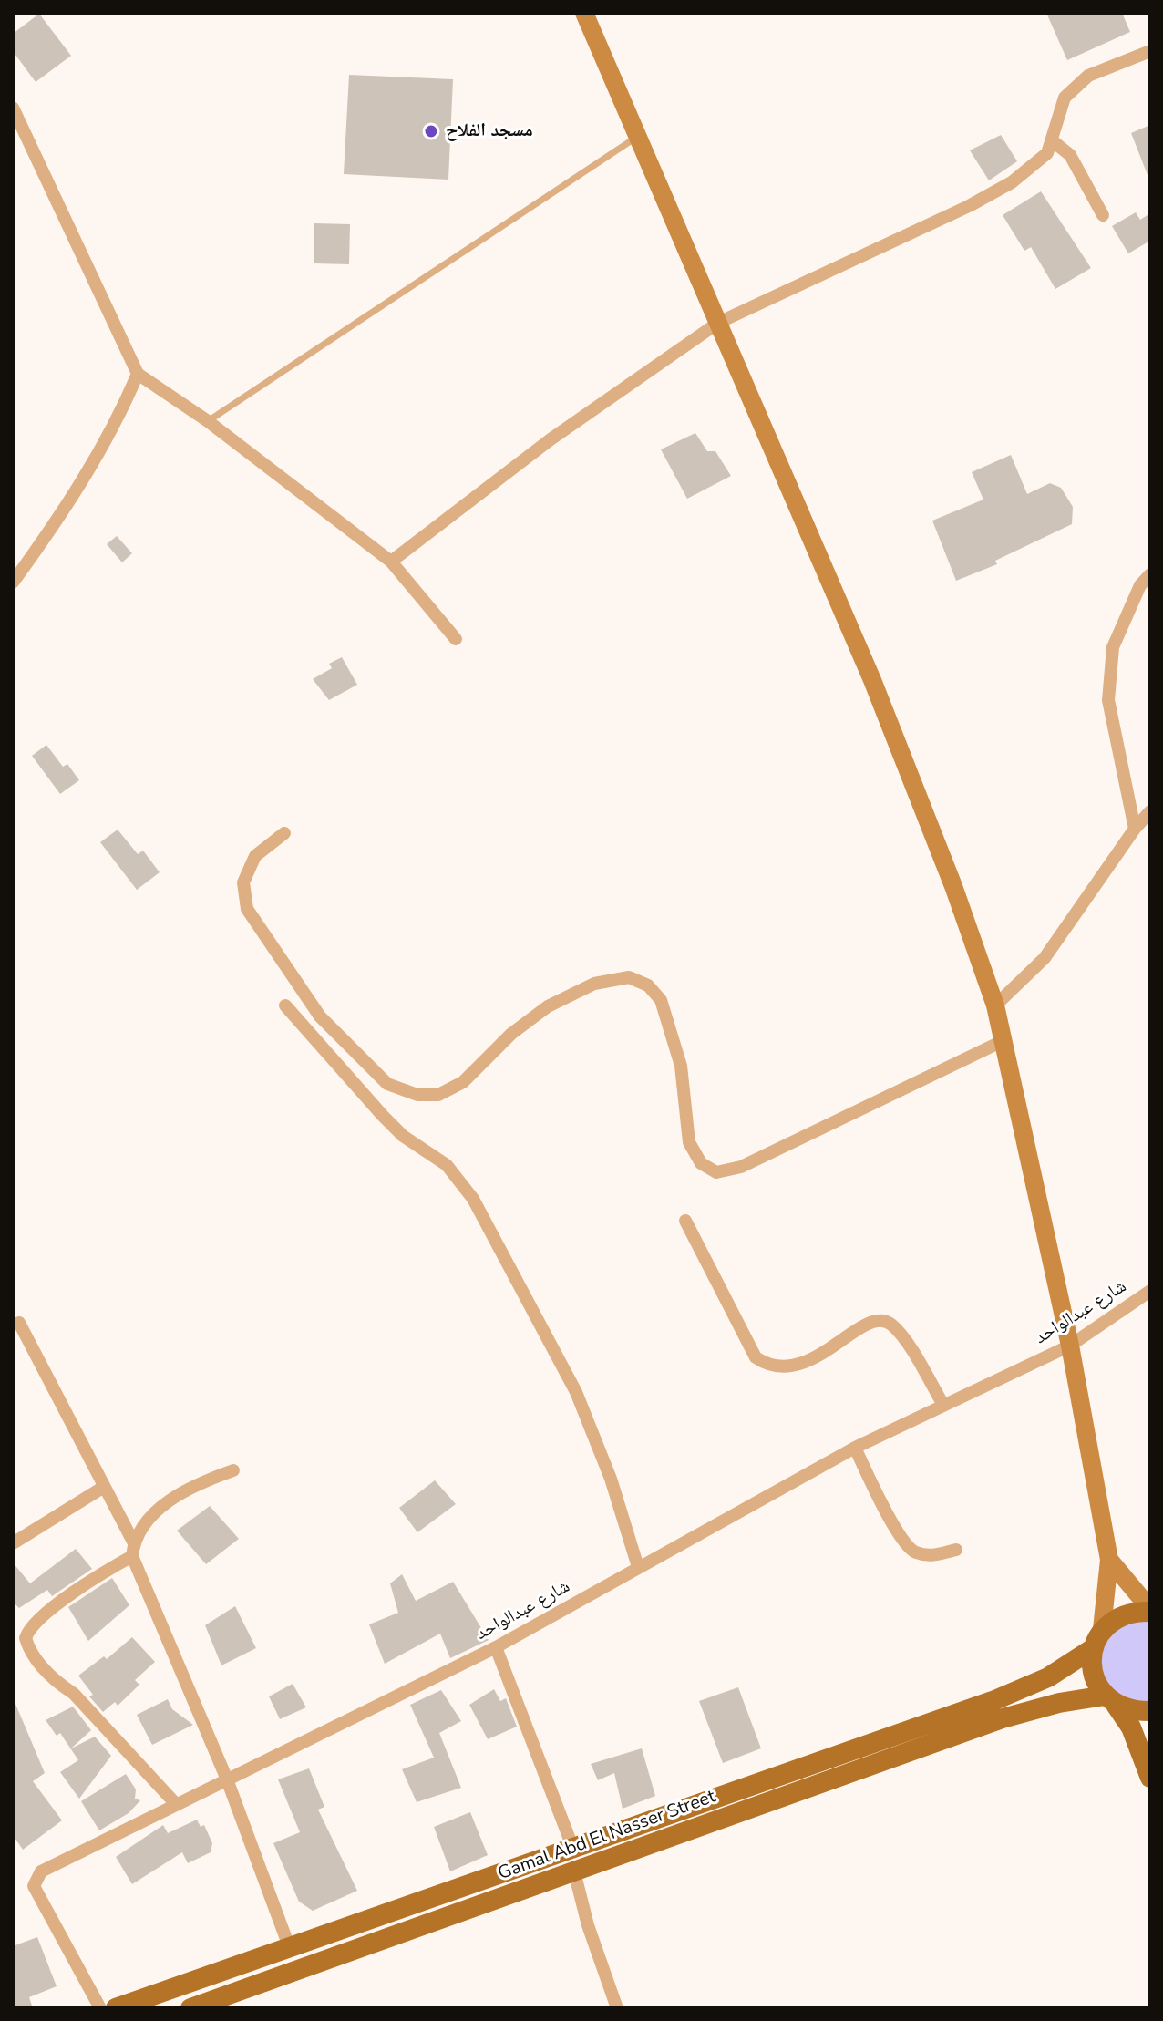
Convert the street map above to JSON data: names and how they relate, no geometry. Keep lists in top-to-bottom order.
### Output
{
  "streets": {
    "main road": ["Gamal Abd El Nasser Street"],
    "street": ["شارع عبدالواحد"]
  },
  "places": ["مسجد الفلاح"]
}
